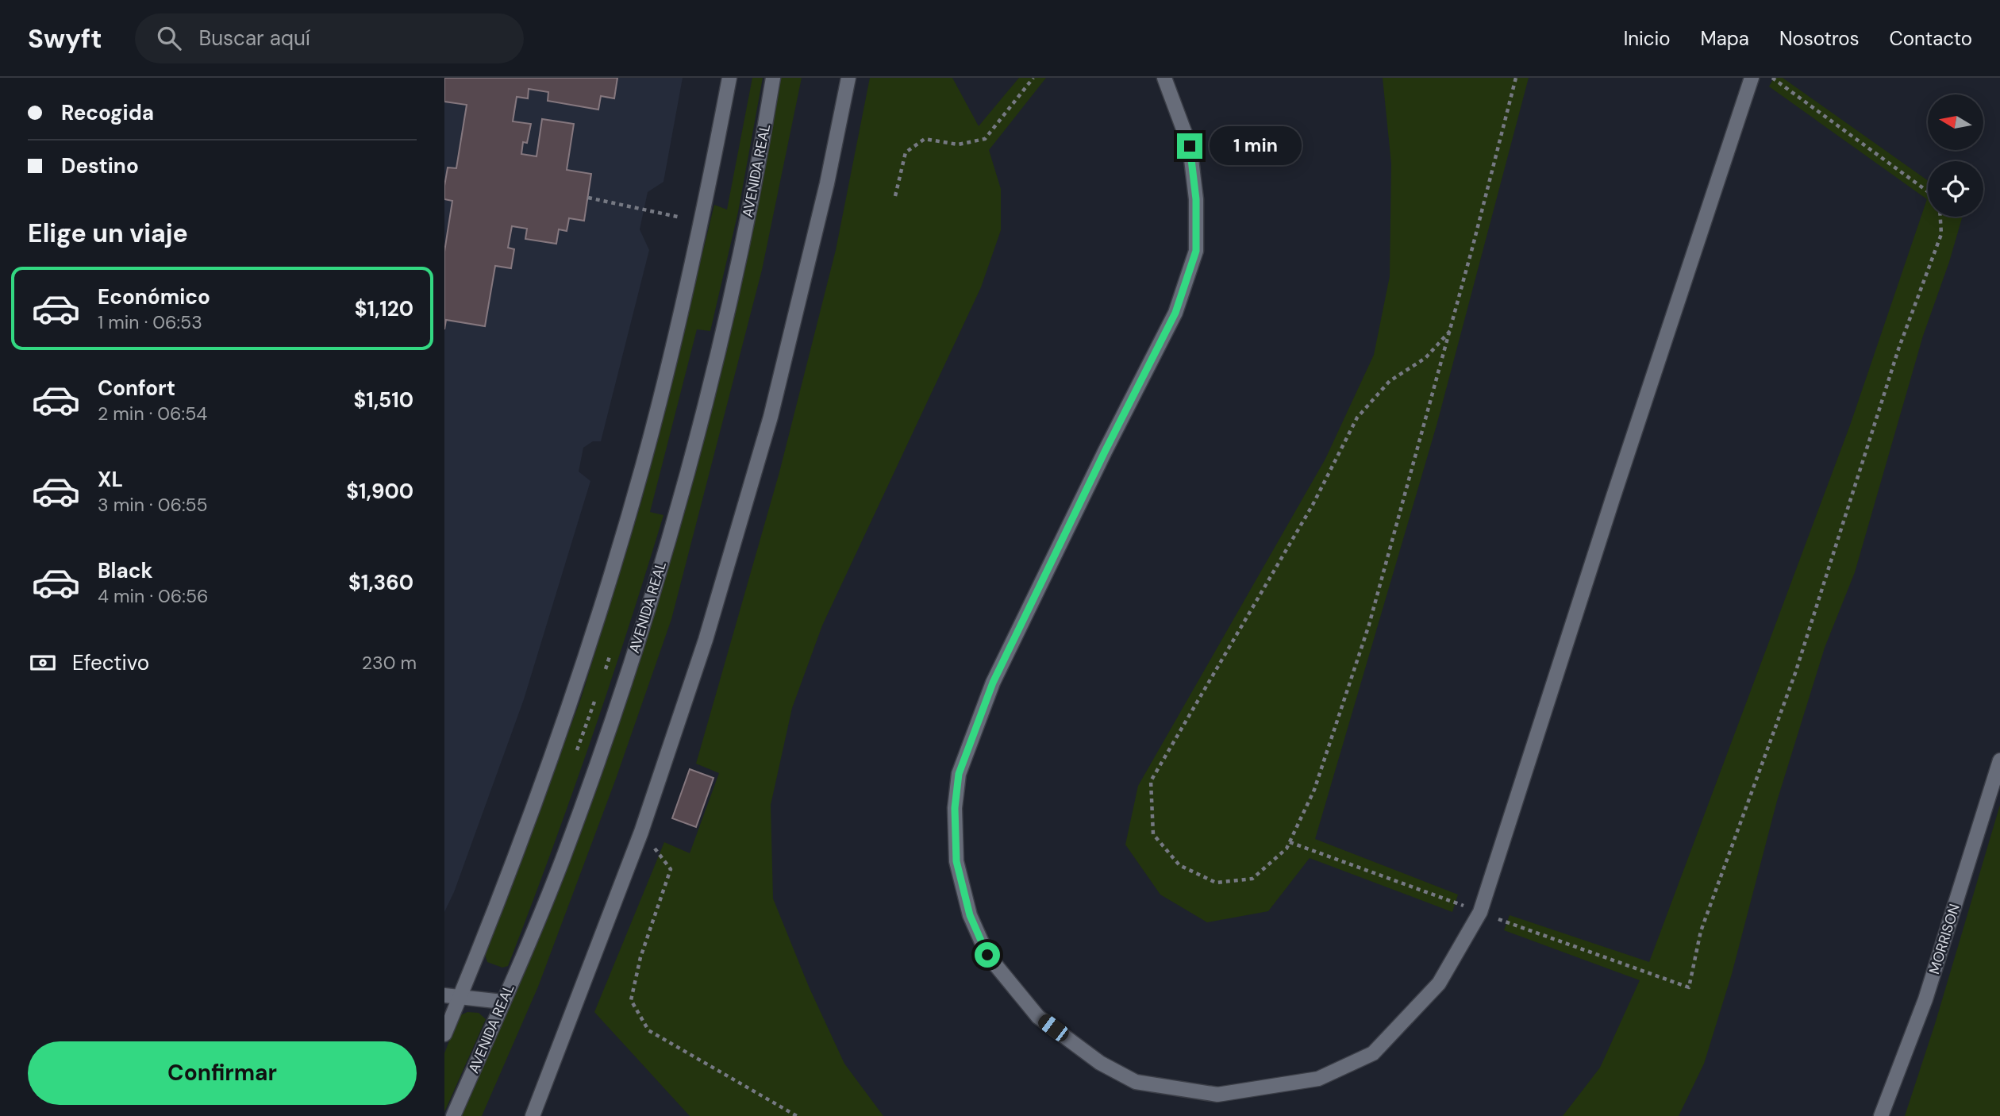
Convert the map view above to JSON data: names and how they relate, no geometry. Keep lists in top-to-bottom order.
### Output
{
  "streets": {
    "street": ["AVENIDA REAL", "MORRISON"]
  },
  "north": "left",
  "page": {
    "header": "Swyft",
    "search": "Buscar aquí",
    "nav": [
      "Inicio",
      "Mapa",
      "Nosotros",
      "Contacto"
    ],
    "banner": ["Recogida", "Destino"],
    "bubble": "1 min",
    "heading": "Elige un viaje",
    "list": [
      {
        "name": "Económico",
        "note": "1 min · 06:53",
        "value": "$1,120"
      },
      {
        "name": "Confort",
        "note": "2 min · 06:54",
        "value": "$1,510"
      },
      {
        "name": "XL",
        "note": "3 min · 06:55",
        "value": "$1,900"
      },
      {
        "name": "Black",
        "note": "4 min · 06:56",
        "value": "$1,360"
      }
    ],
    "pay": ["Efectivo", "230 m"],
    "buttons": "Confirmar"
  }
}
